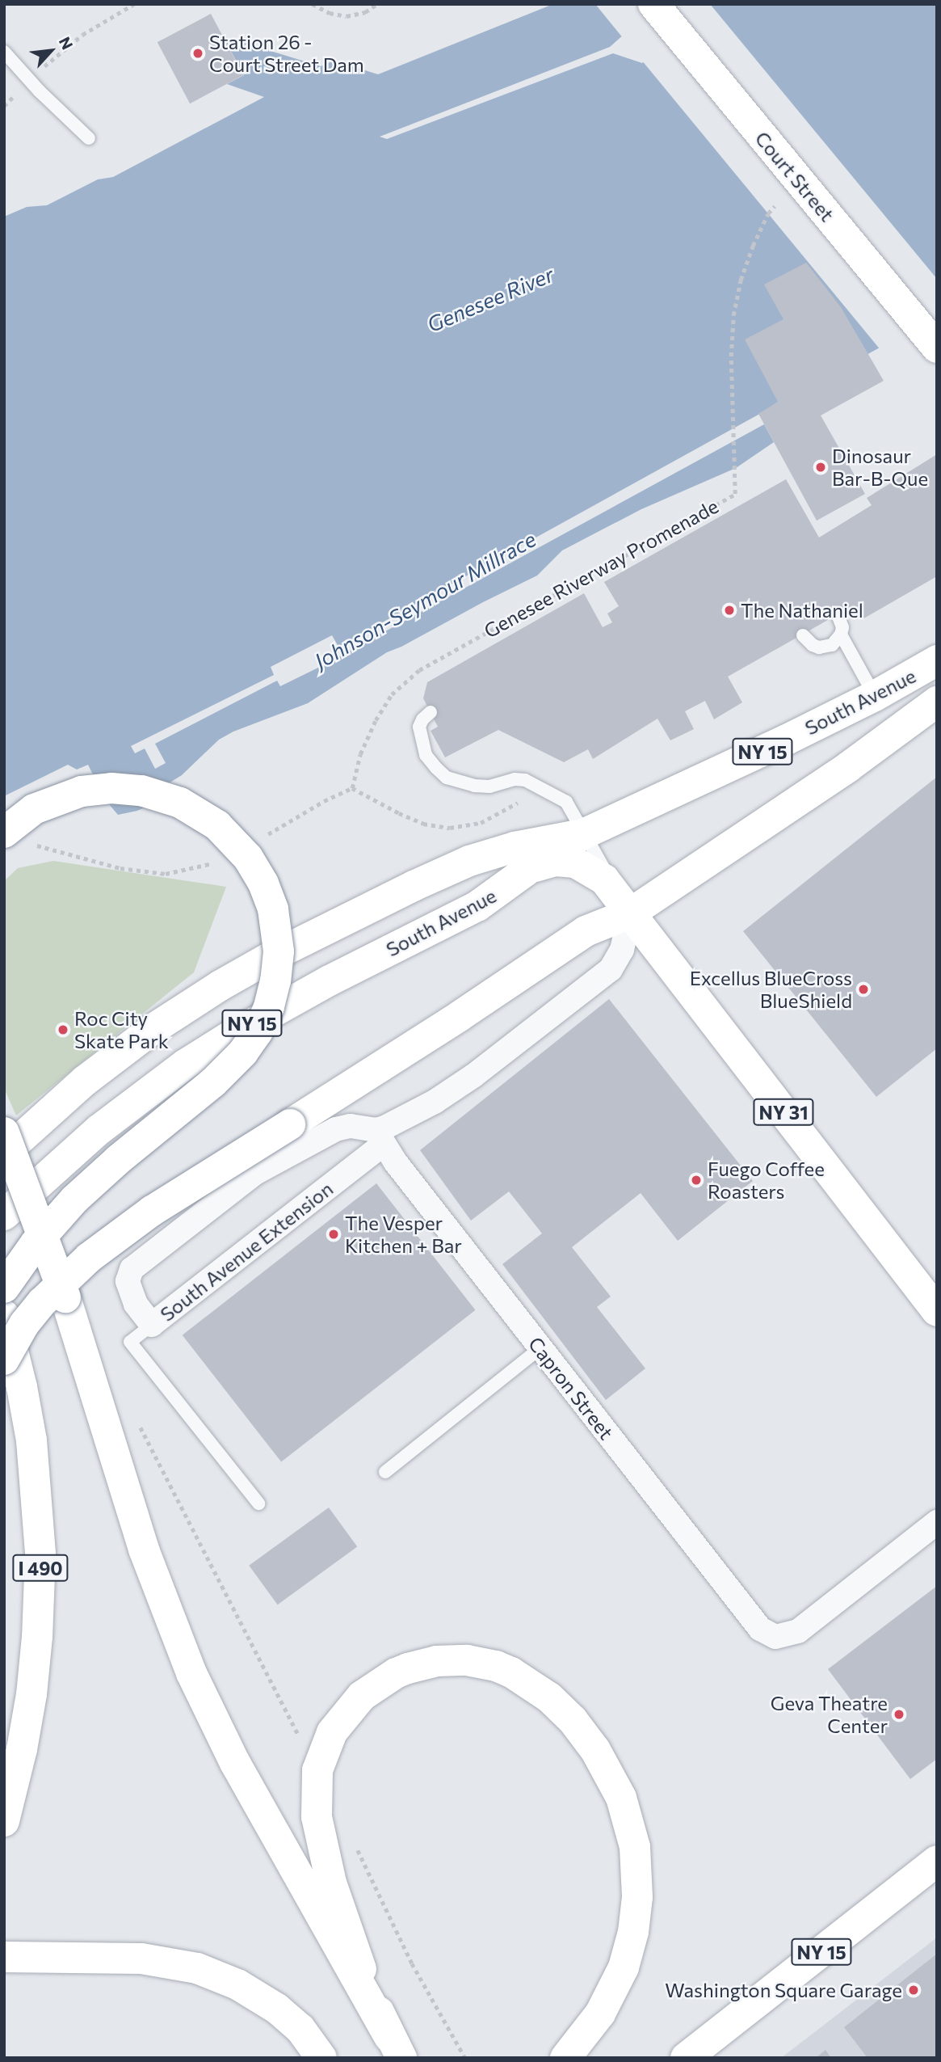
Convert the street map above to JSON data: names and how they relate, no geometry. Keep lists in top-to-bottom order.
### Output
{
  "streets": {
    "main road": [
      "Court Street",
      "South Avenue",
      "NY 15",
      "NY 31",
      "I 490"
    ],
    "street": ["South Avenue Extension", "Capron Street"],
    "path": ["Genesee Riverway Promenade"]
  },
  "crossings": [
    ["South Avenue", "NY 31"],
    ["South Avenue", "South Avenue Extension"],
    ["NY 31", "South Avenue Extension"],
    ["South Avenue Extension", "Capron Street"]
  ],
  "water": ["Genesee River", "Johnson-Seymour Millrace"],
  "places": [
    "Station 26 - Court Street Dam",
    "Dinosaur Bar-B-Que",
    "The Nathaniel",
    "Excellus BlueCross BlueShield",
    "Roc City Skate Park",
    "Fuego Coffee Roasters",
    "The Vesper Kitchen + Bar",
    "Geva Theatre Center",
    "Washington Square Garage"
  ],
  "north": "top right"
}
